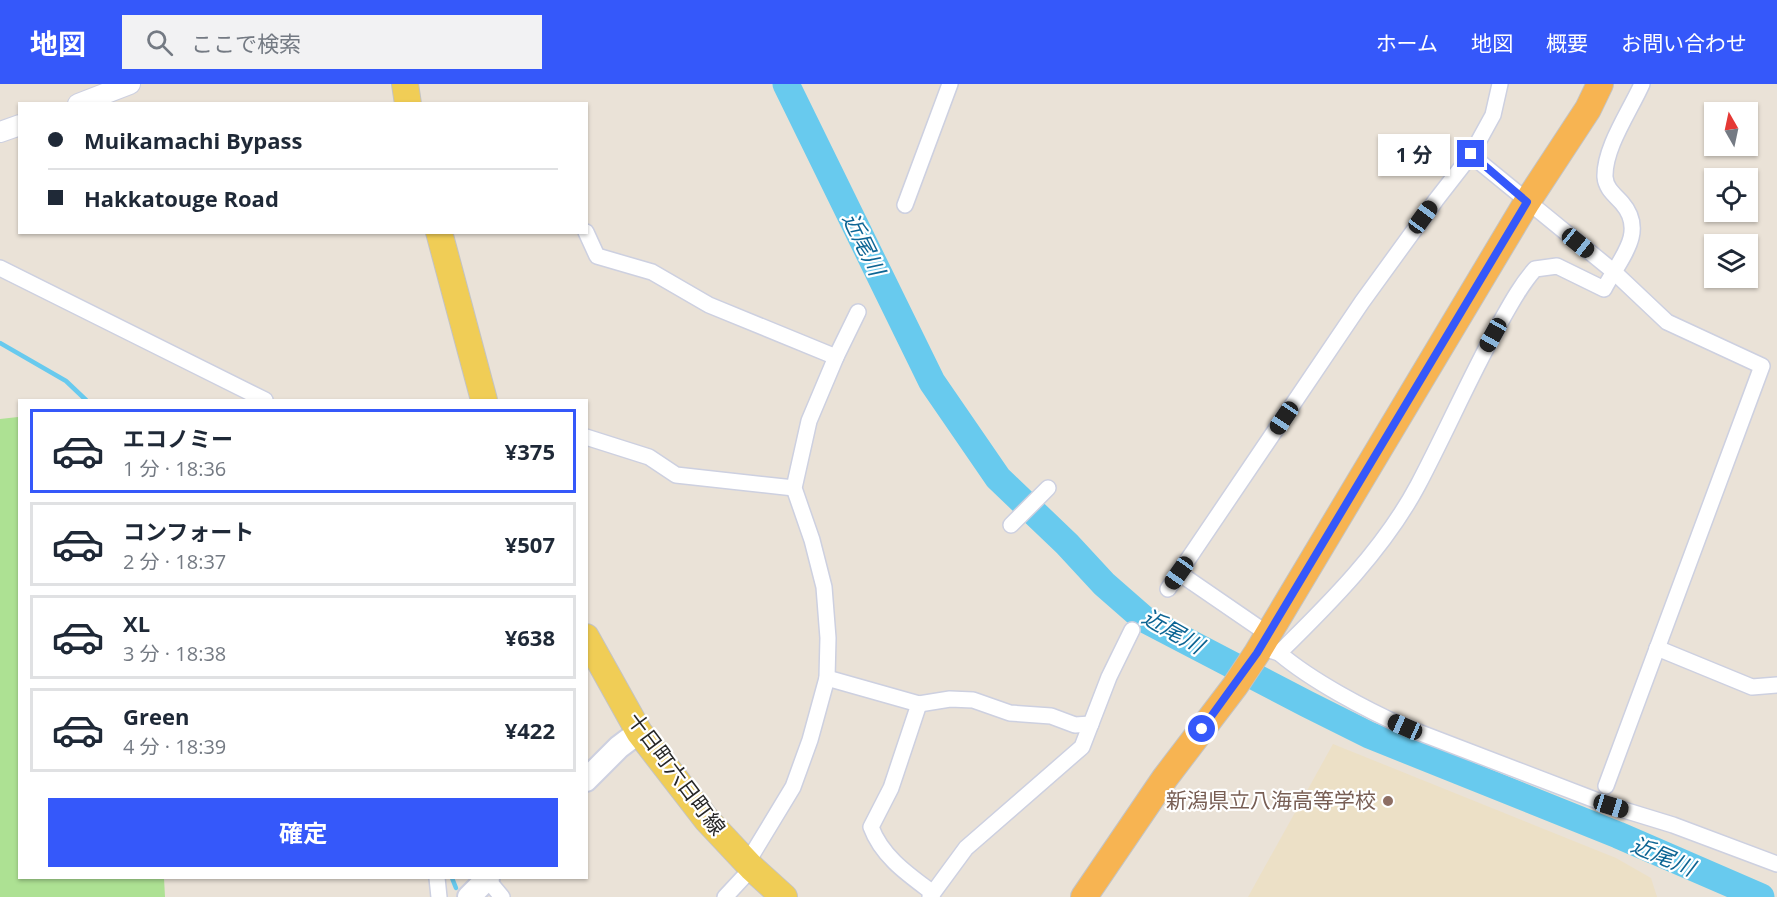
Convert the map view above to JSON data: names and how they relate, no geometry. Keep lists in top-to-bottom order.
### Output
{
  "streets": {
    "main road": ["十日町六日町線"]
  },
  "water": ["近尾川"],
  "places": ["新潟県立八海高等学校"],
  "north": "top",
  "page": {
    "header": "地図",
    "search": "ここで検索",
    "nav": [
      "ホーム",
      "地図",
      "概要",
      "お問い合わせ"
    ],
    "banner": ["Muikamachi Bypass", "Hakkatouge Road"],
    "bubble": "1 分",
    "list": [
      {
        "name": "エコノミー",
        "note": "1 分 · 18:36",
        "value": "¥375"
      },
      {
        "name": "コンフォート",
        "note": "2 分 · 18:37",
        "value": "¥507"
      },
      {
        "name": "XL",
        "note": "3 分 · 18:38",
        "value": "¥638"
      },
      {
        "name": "Green",
        "note": "4 分 · 18:39",
        "value": "¥422"
      }
    ],
    "buttons": "確定"
  }
}
